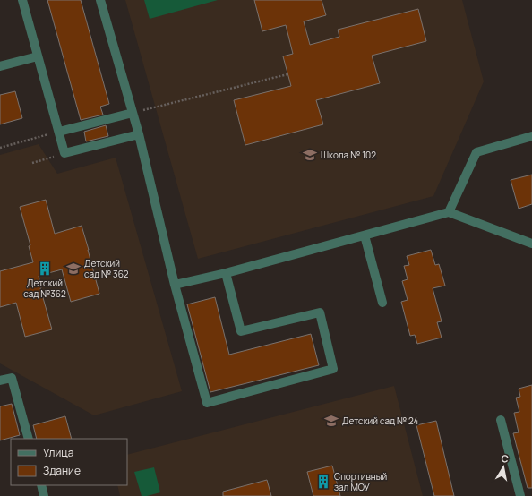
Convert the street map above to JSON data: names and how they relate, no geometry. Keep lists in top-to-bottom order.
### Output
{
  "places": {
    "school or university": ["Школа № 102", "Детский сад № 362", "Детский сад № 24"],
    "building": ["Детский сад №362", "Спортивный зал МОУ"]
  },
  "legend": ["Улица", "Здание"],
  "north": "top"
}
